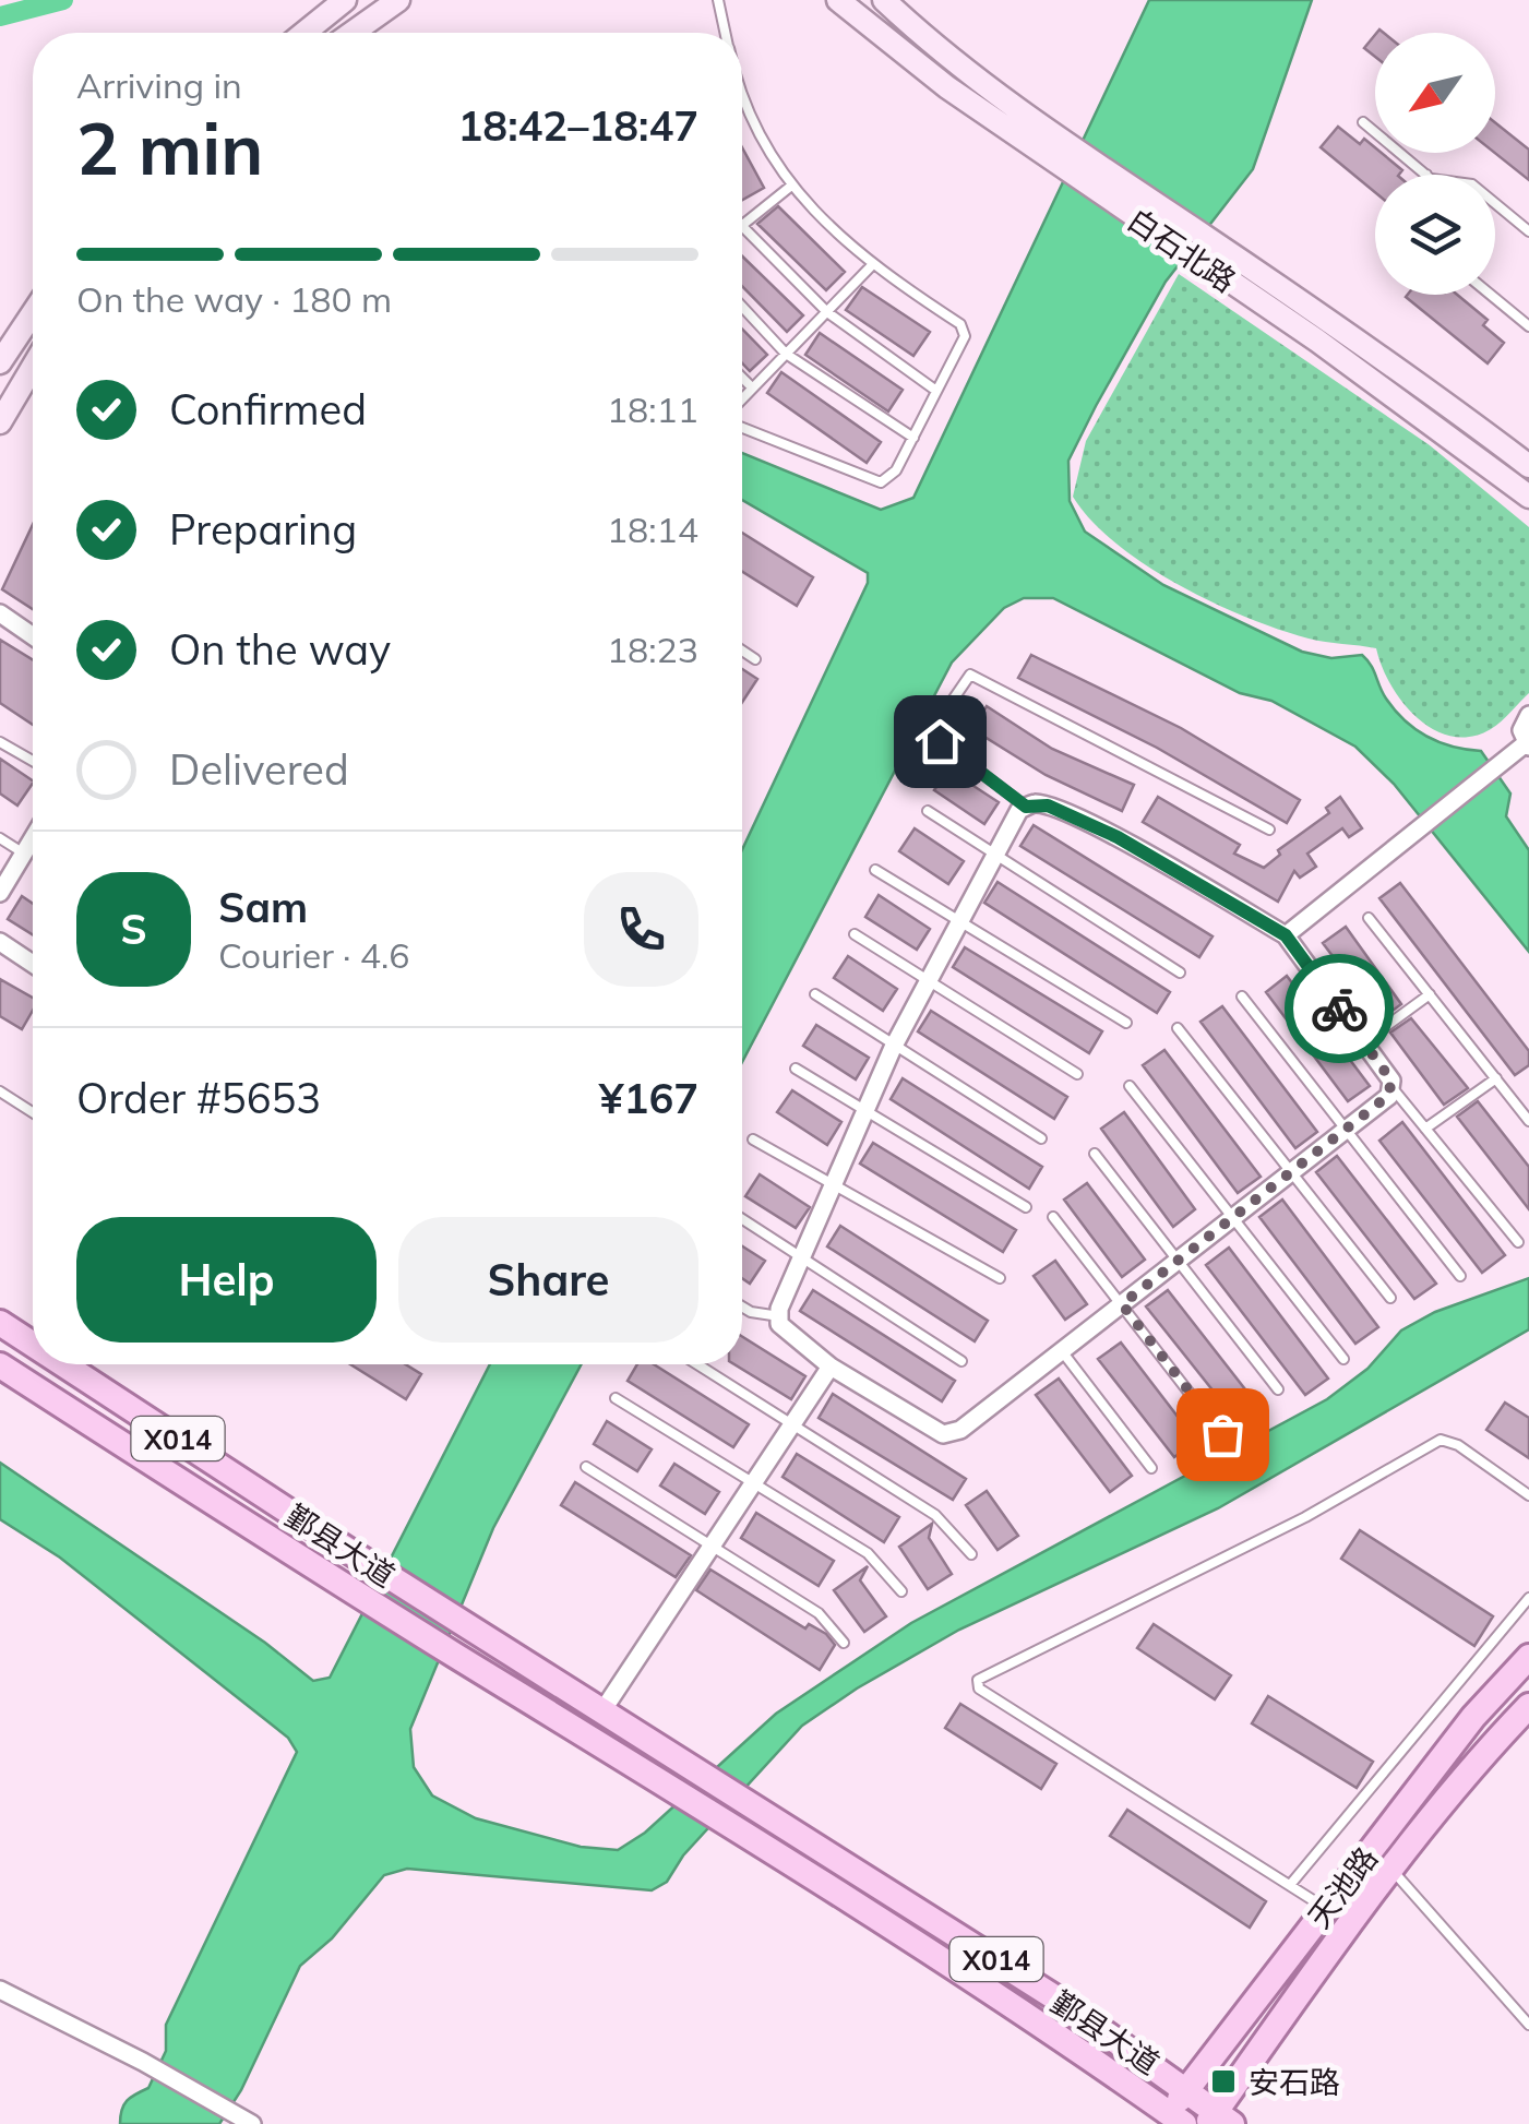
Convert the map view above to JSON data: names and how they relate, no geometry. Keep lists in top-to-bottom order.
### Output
{
  "streets": {
    "main road": [
      "白石北路",
      "X014",
      "鄞县大道",
      "天池路"
    ]
  },
  "crossings": [
    ["鄞县大道", "天池路"]
  ],
  "places": {
    "transit": ["安石路"]
  },
  "north": "bottom left",
  "page": {
    "heading": ["2 min", "Arriving in", "18:42–18:47"],
    "panel": [
      "Sam",
      "Courier · 4.6",
      "Order #5653",
      "¥167"
    ],
    "bar": "On the way · 180 m",
    "list": [
      ["Confirmed", "18:11"],
      ["Preparing", "18:14"],
      ["On the way", "18:23"],
      "Delivered"
    ],
    "round": "S",
    "buttons": ["Help", "Share"]
  }
}
